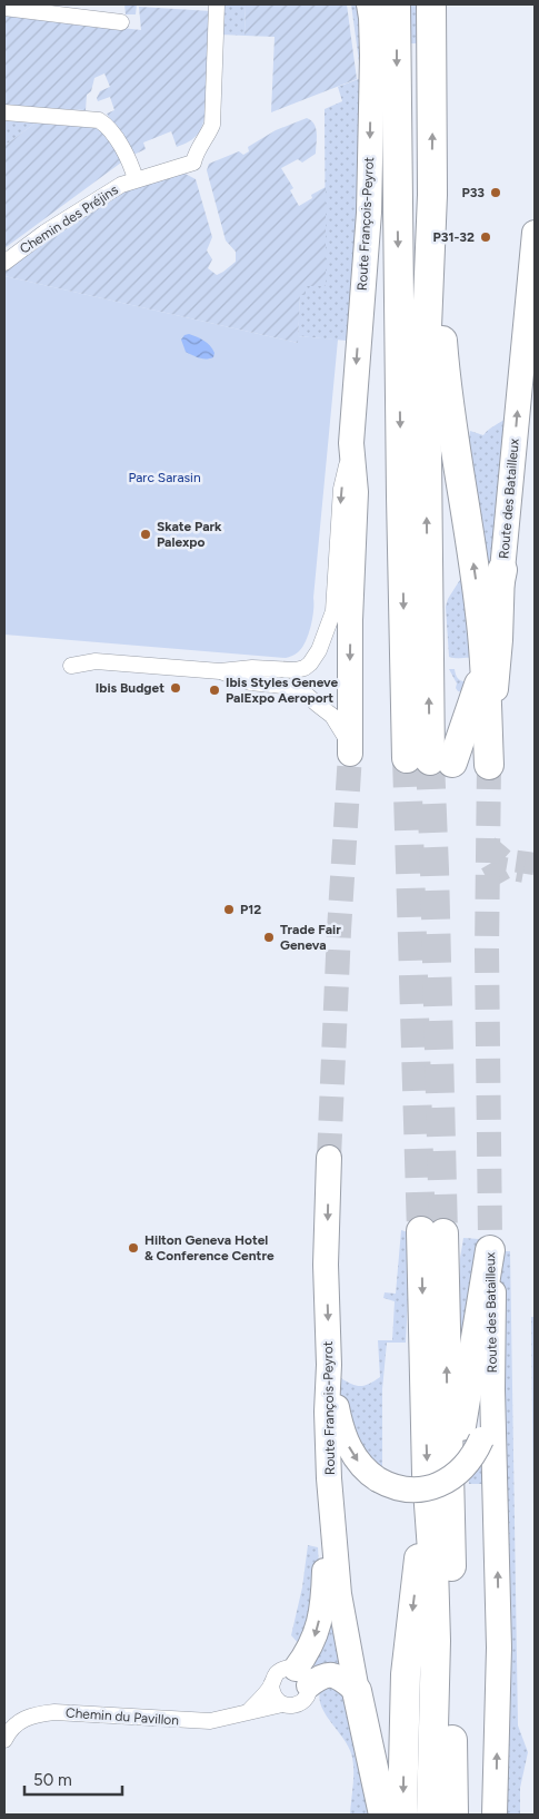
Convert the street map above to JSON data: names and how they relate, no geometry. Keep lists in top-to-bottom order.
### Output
{
  "streets": {
    "main road": ["Route François-Peyrot", "Route des Batailleux"],
    "street": ["Chemin des Préjins", "Chemin du Pavillon"]
  },
  "one_way": ["Route François-Peyrot", "Route des Batailleux"],
  "parks": ["Parc Sarasin"],
  "places": [
    "P33",
    "P31-32",
    "Skate Park Palexpo",
    "Ibis Budget",
    "Ibis Styles Geneve PalExpo Aeroport",
    "P12",
    "Trade Fair Geneva",
    "Hilton Geneva Hotel & Conference Centre"
  ],
  "scale_bar": "50 m"
}
